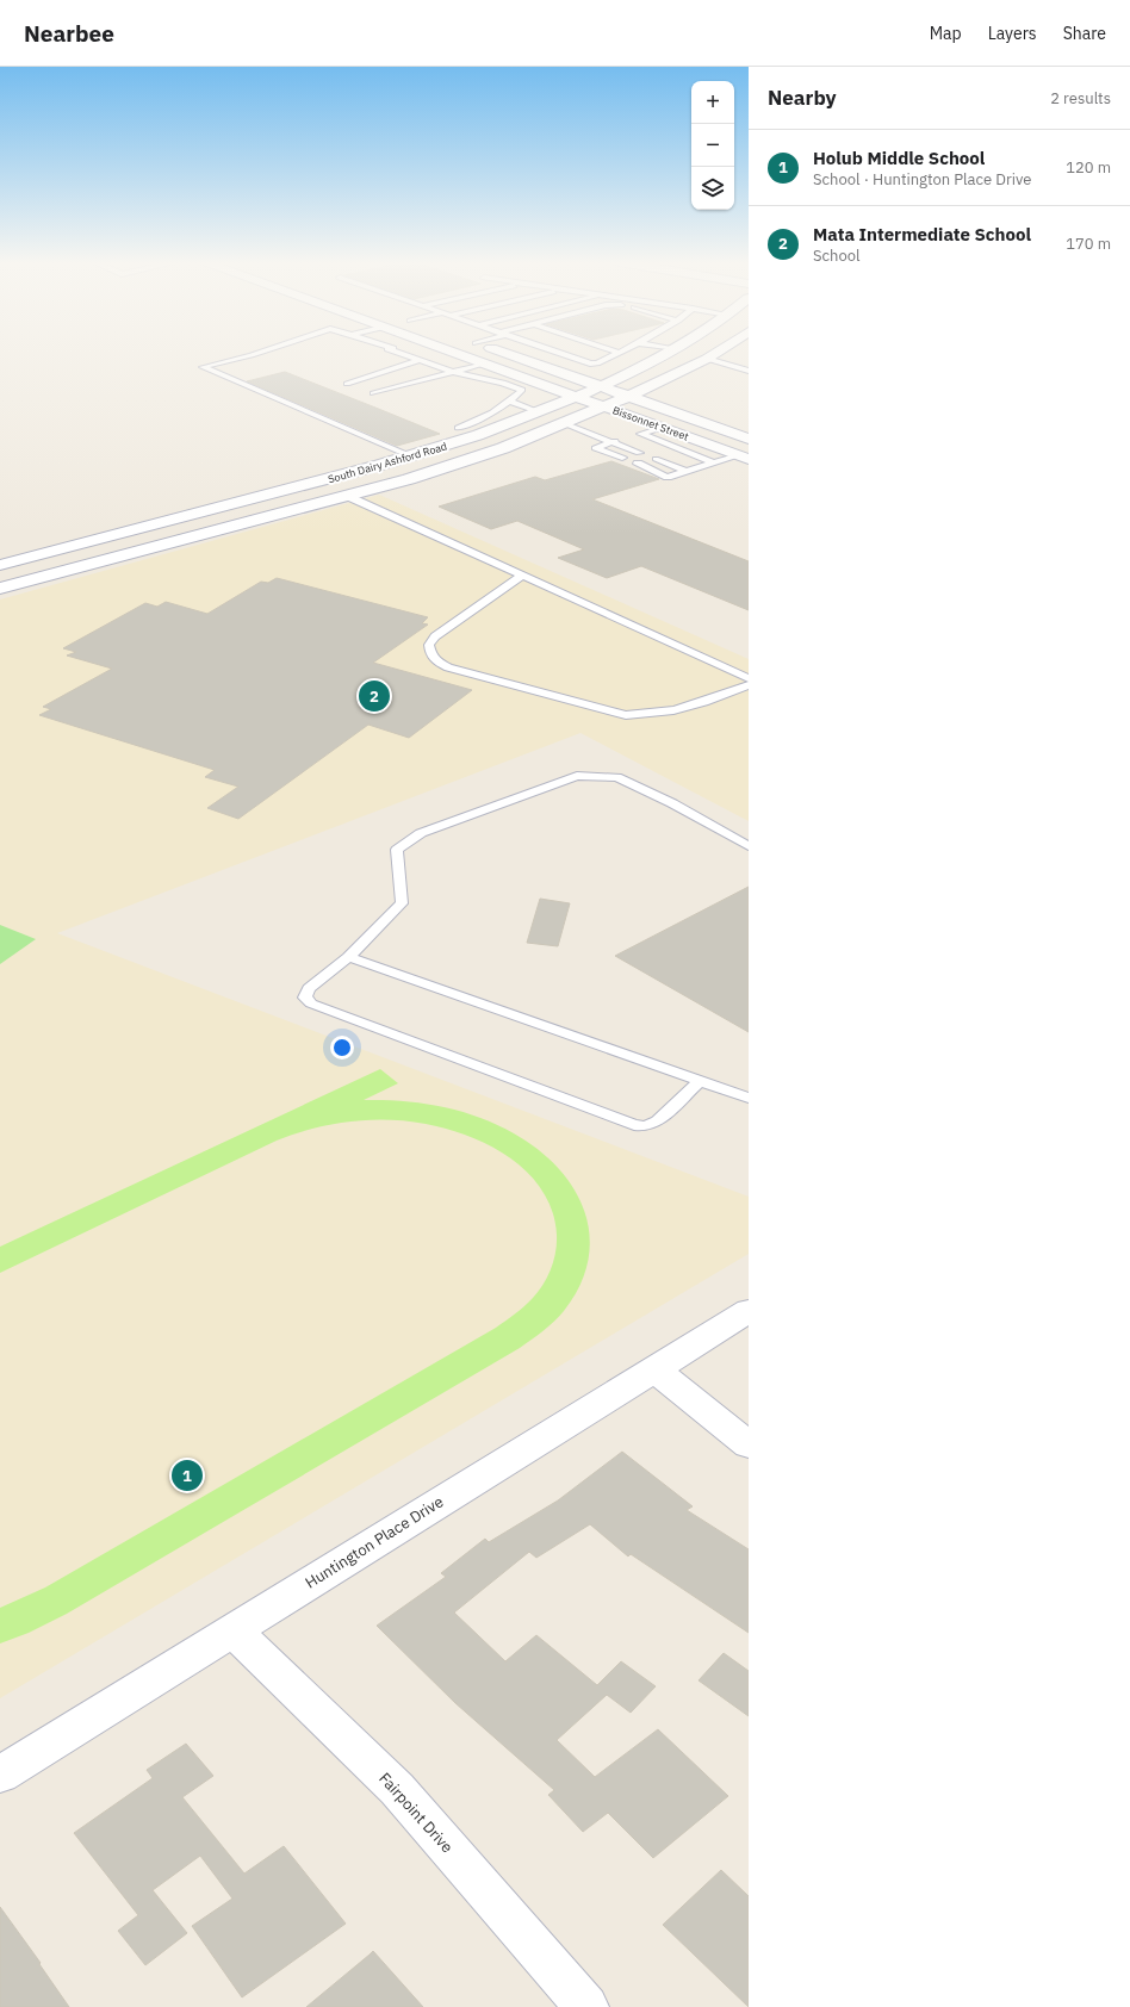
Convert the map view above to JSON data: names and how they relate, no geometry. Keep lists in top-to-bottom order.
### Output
{
  "streets": {
    "main road": [
      "Bissonnet Street",
      "South Dairy Ashford Road",
      "Huntington Place Drive",
      "Fairpoint Drive"
    ]
  },
  "crossings": [
    ["Bissonnet Street", "South Dairy Ashford Road"],
    ["Huntington Place Drive", "Fairpoint Drive"]
  ],
  "page": {
    "header": "Nearbee",
    "nav": ["Map", "Layers", "Share"],
    "heading": ["Nearby", "2 results"],
    "map_buttons": ["+", "−"],
    "list": [
      {
        "mark": "1",
        "name": "Holub Middle School",
        "note": "School · Huntington Place Drive",
        "value": "120 m"
      },
      {
        "mark": "2",
        "name": "Mata Intermediate School",
        "note": "School",
        "value": "170 m"
      }
    ],
    "pins": ["2", "1"]
  }
}
